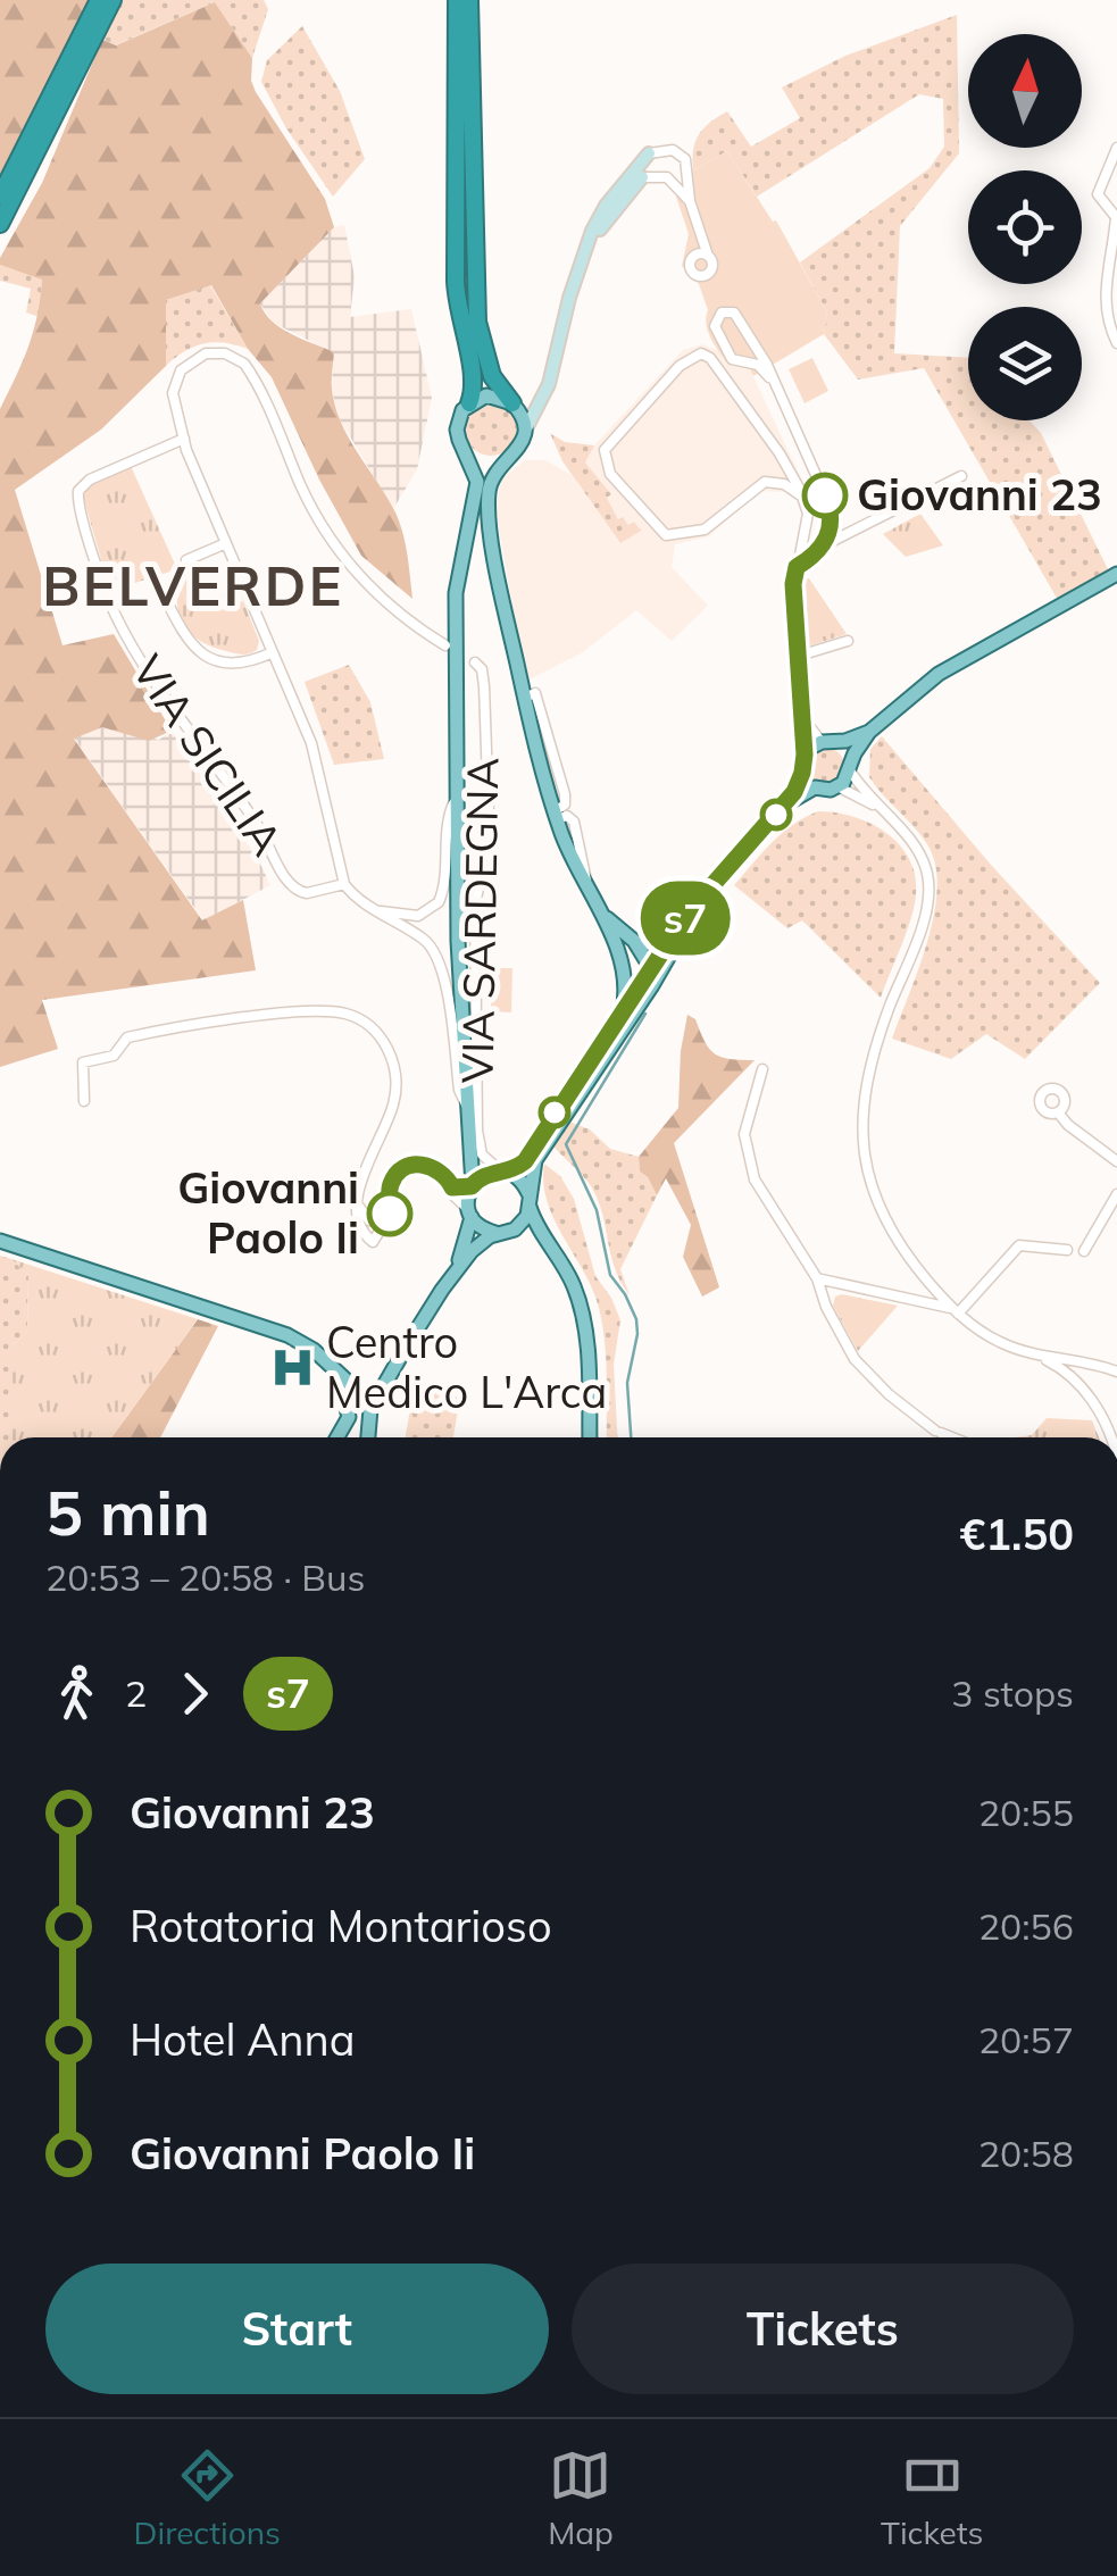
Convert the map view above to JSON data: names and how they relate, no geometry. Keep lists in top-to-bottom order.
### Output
{
  "streets": {
    "street": ["VIA SICILIA", "VIA SARDEGNA"]
  },
  "districts": ["BELVERDE"],
  "places": {
    "other": ["Giovanni 23", "Giovanni Paolo Ii"],
    "hospital": ["Centro Medico L'Arca"]
  },
  "lines": ["bus line s7"],
  "north": "top",
  "page": {
    "on_map": "s7",
    "heading": ["5 min", "20:53 – 20:58 · Bus", "€1.50"],
    "legs": ["2", "s7", "3 stops"],
    "list": [
      {
        "name": "Giovanni 23",
        "value": "20:55"
      },
      {
        "name": "Rotatoria Montarioso",
        "value": "20:56"
      },
      {
        "name": "Hotel Anna",
        "value": "20:57"
      },
      {
        "name": "Giovanni Paolo Ii",
        "value": "20:58"
      }
    ],
    "buttons": ["Start", "Tickets"],
    "tabs": ["Directions", "Map", "Tickets"]
  }
}
